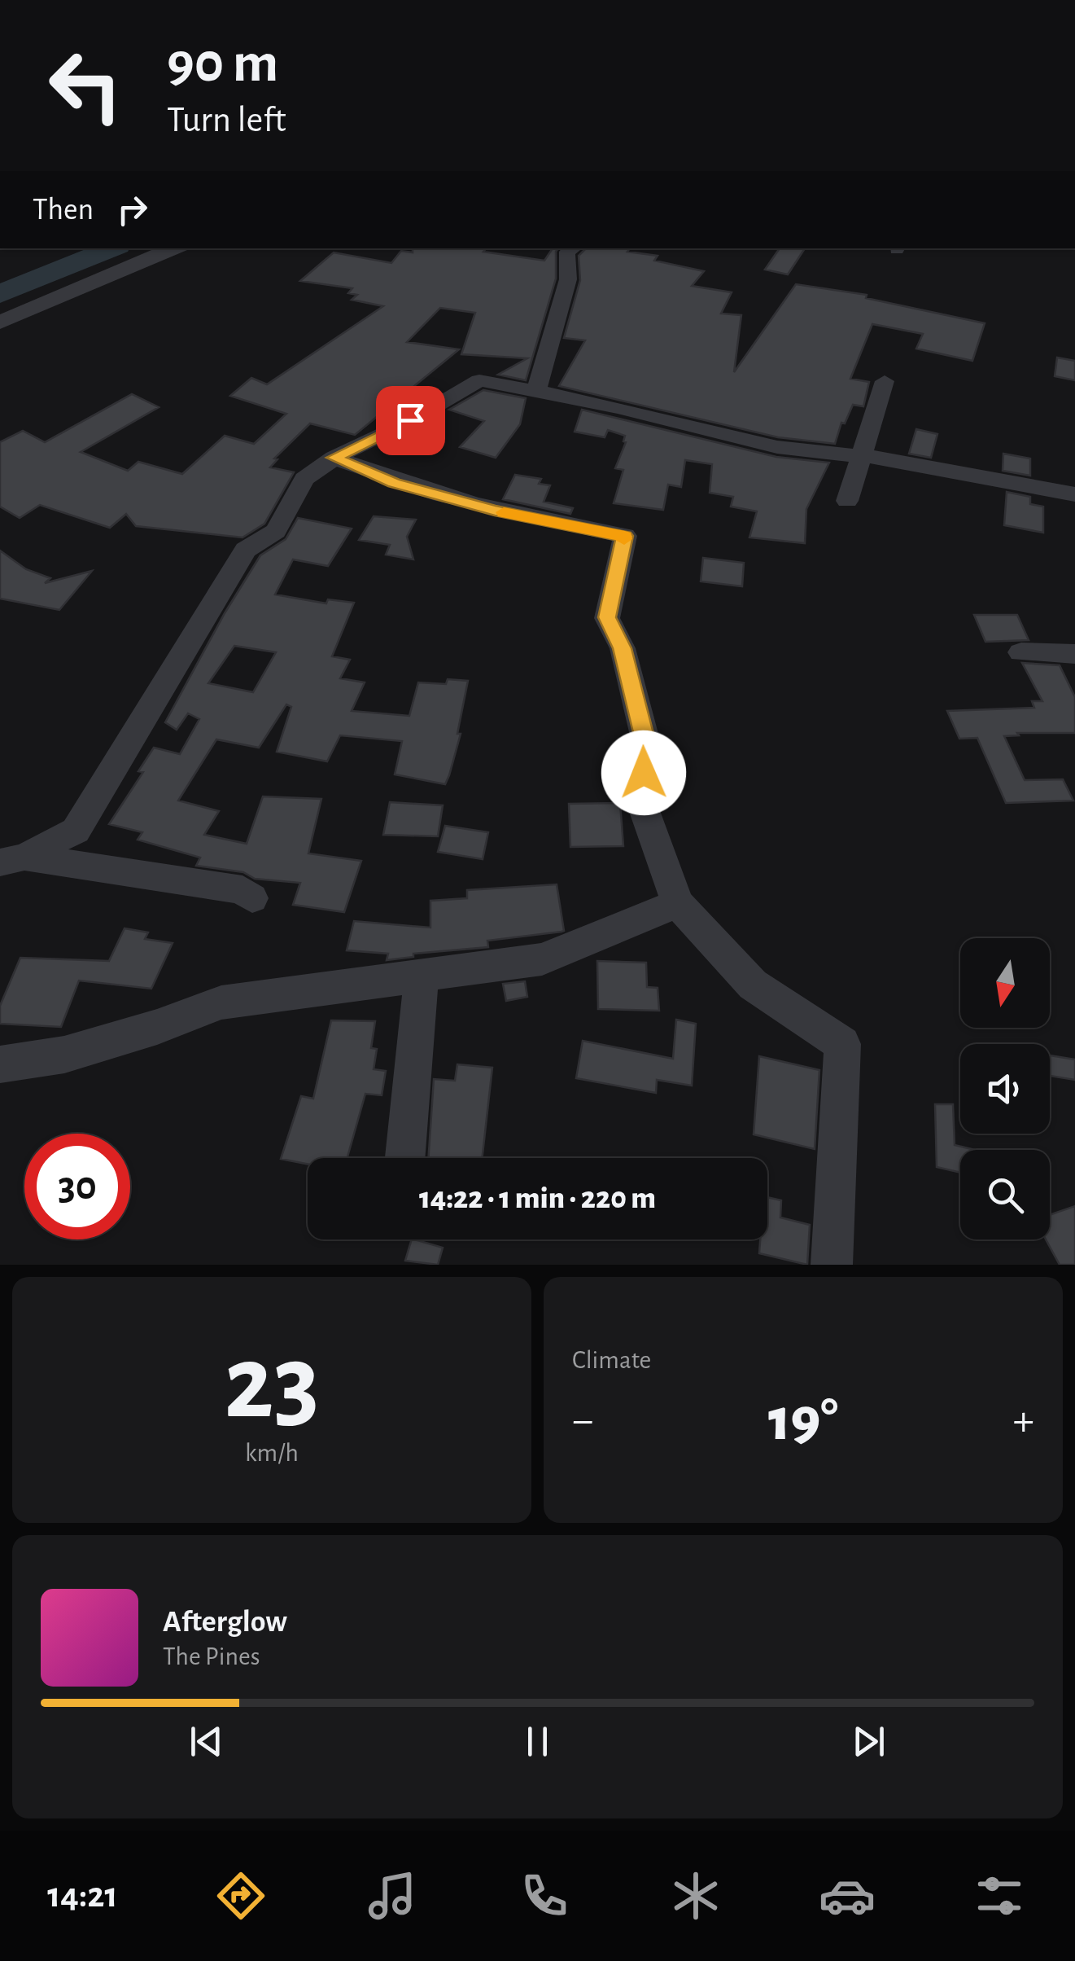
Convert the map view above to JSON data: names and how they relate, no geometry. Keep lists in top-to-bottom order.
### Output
{
  "north": "bottom",
  "page": {
    "turn": ["90 m", "Turn left"],
    "then": "Then",
    "limit": "30",
    "trip": "14:22 · 1 min · 220 m",
    "tile": [
      ["23", "km/h"],
      "Climate"
    ],
    "heat": ["−", "19°", "+"],
    "song": ["Afterglow", "The Pines"],
    "tabs": "14:21"
  }
}
